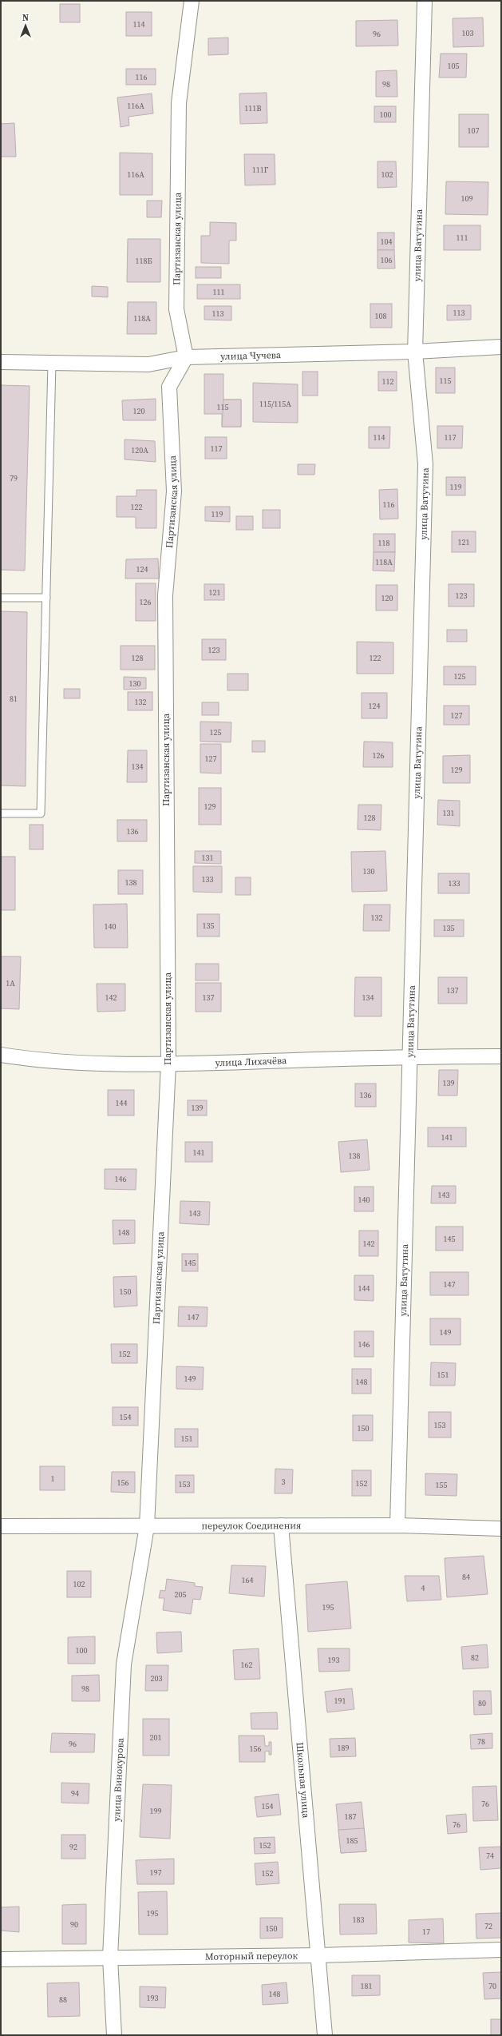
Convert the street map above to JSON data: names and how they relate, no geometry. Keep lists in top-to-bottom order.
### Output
{
  "streets": {
    "street": [
      "Партизанская улица",
      "улица Ватутина",
      "улица Чучева",
      "улица Лихачёва",
      "переулок Соединения",
      "улица Винокурова",
      "Школьная улица",
      "Моторный переулок"
    ]
  },
  "crossings": [
    ["Партизанская улица", "улица Чучева"],
    ["Партизанская улица", "улица Лихачёва"],
    ["Партизанская улица", "переулок Соединения"],
    ["Партизанская улица", "улица Винокурова"],
    ["улица Ватутина", "улица Чучева"],
    ["улица Ватутина", "улица Лихачёва"],
    ["улица Ватутина", "переулок Соединения"],
    ["переулок Соединения", "улица Винокурова"],
    ["переулок Соединения", "Школьная улица"],
    ["улица Винокурова", "Моторный переулок"],
    ["Школьная улица", "Моторный переулок"]
  ],
  "house_numbers": [
    "114",
    "103",
    "96",
    "105",
    "116",
    "98",
    "116А",
    "111В",
    "100",
    "107",
    "111Г",
    "116А",
    "102",
    "109",
    "111",
    "104",
    "106",
    "118Б",
    "111",
    "113",
    "113",
    "108",
    "118А",
    "115",
    "112",
    "115/115А",
    "115",
    "120",
    "114",
    "117",
    "117",
    "120А",
    "79",
    "119",
    "116",
    "122",
    "119",
    "121",
    "118",
    "118А",
    "124",
    "121",
    "123",
    "120",
    "126",
    "123",
    "128",
    "122",
    "125",
    "130",
    "81",
    "132",
    "124",
    "127",
    "125",
    "126",
    "127",
    "134",
    "129",
    "129",
    "131",
    "128",
    "136",
    "131",
    "130",
    "133",
    "138",
    "133",
    "132",
    "135",
    "140",
    "135",
    "1А",
    "137",
    "142",
    "137",
    "134",
    "139",
    "136",
    "144",
    "139",
    "141",
    "141",
    "138",
    "146",
    "143",
    "140",
    "143",
    "148",
    "145",
    "142",
    "145",
    "147",
    "144",
    "150",
    "147",
    "149",
    "146",
    "152",
    "151",
    "149",
    "148",
    "154",
    "153",
    "150",
    "151",
    "1",
    "3",
    "156",
    "152",
    "153",
    "155",
    "84",
    "164",
    "102",
    "4",
    "205",
    "195",
    "100",
    "82",
    "193",
    "162",
    "203",
    "98",
    "191",
    "80",
    "201",
    "78",
    "96",
    "189",
    "156",
    "94",
    "76",
    "154",
    "199",
    "187",
    "76",
    "185",
    "152",
    "92",
    "74",
    "197",
    "152",
    "195",
    "183",
    "90",
    "72",
    "150",
    "17",
    "181",
    "70",
    "148",
    "193",
    "88"
  ],
  "north": "top"
}
